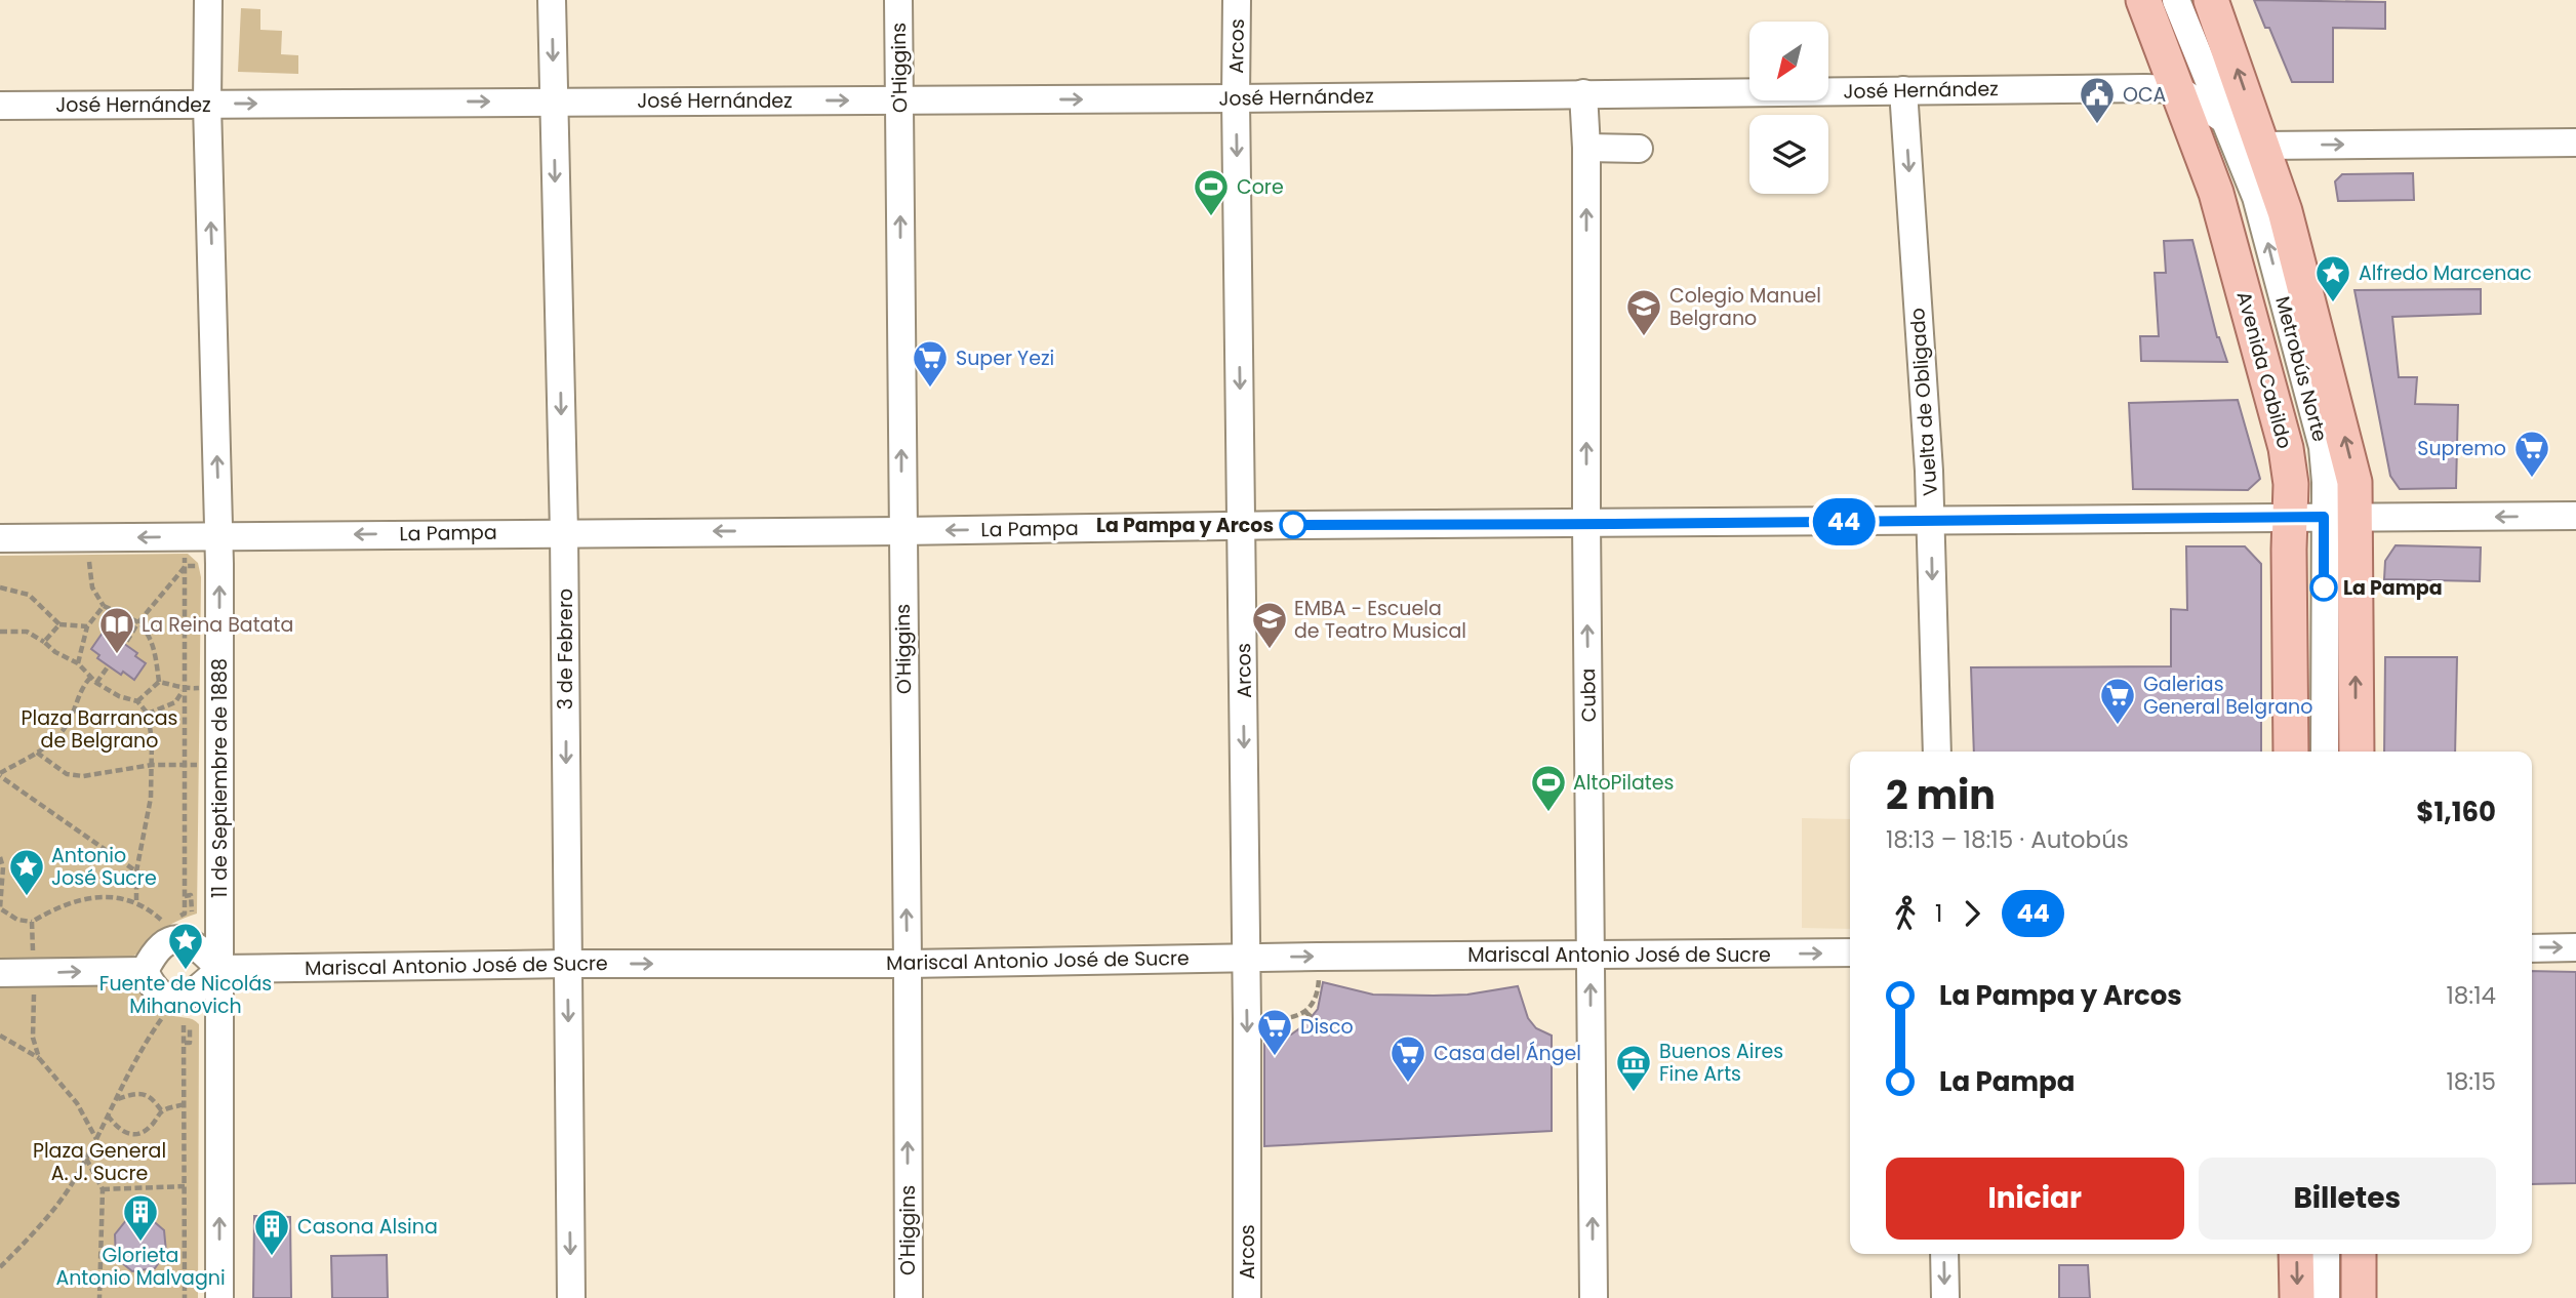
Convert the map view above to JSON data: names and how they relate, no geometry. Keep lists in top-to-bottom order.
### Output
{
  "streets": {
    "main road": ["Avenida Cabildo"],
    "street": [
      "Arcos",
      "O'Higgins",
      "José Hernández",
      "Metrobús Norte",
      "Vuelta de Obligado",
      "La Pampa",
      "3 de Febrero",
      "Cuba",
      "11 de Septiembre de 1888",
      "Mariscal Antonio José de Sucre"
    ]
  },
  "crossings": [
    ["Arcos", "José Hernández"],
    ["Arcos", "La Pampa"],
    ["Arcos", "Mariscal Antonio José de Sucre"],
    ["O'Higgins", "José Hernández"],
    ["O'Higgins", "La Pampa"],
    ["O'Higgins", "Mariscal Antonio José de Sucre"],
    ["José Hernández", "Avenida Cabildo"],
    ["José Hernández", "Vuelta de Obligado"],
    ["José Hernández", "3 de Febrero"],
    ["José Hernández", "Cuba"],
    ["José Hernández", "11 de Septiembre de 1888"],
    ["Metrobús Norte", "Avenida Cabildo"],
    ["Metrobús Norte", "La Pampa"],
    ["Avenida Cabildo", "La Pampa"],
    ["Vuelta de Obligado", "La Pampa"],
    ["La Pampa", "3 de Febrero"],
    ["La Pampa", "Cuba"],
    ["La Pampa", "11 de Septiembre de 1888"],
    ["3 de Febrero", "Mariscal Antonio José de Sucre"],
    ["Cuba", "Mariscal Antonio José de Sucre"],
    ["11 de Septiembre de 1888", "Mariscal Antonio José de Sucre"]
  ],
  "one_way": [
    "Arcos",
    "O'Higgins",
    "José Hernández",
    "Metrobús Norte",
    "Vuelta de Obligado",
    "La Pampa",
    "3 de Febrero",
    "Cuba",
    "11 de Septiembre de 1888",
    "Mariscal Antonio José de Sucre"
  ],
  "parks": ["Plaza Barrancas de Belgrano", "Plaza General A. J. Sucre"],
  "places": {
    "public building": ["OCA"],
    "sports": ["Core", "AltoPilates"],
    "place": ["Alfredo Marcenac", "Antonio José Sucre", "Fuente de Nicolás Mihanovich"],
    "school or university": ["Colegio Manuel Belgrano", "EMBA - Escuela de Teatro Musical"],
    "supermarket": [
      "Super Yezi",
      "Supremo",
      "Galerias General Belgrano",
      "Disco",
      "Casa del Ángel"
    ],
    "other": ["La Pampa y Arcos", "La Pampa"],
    "library": ["La Reina Batata"],
    "museum": ["Buenos Aires Fine Arts"],
    "building": ["Glorieta Antonio Malvagni", "Casona Alsina"]
  },
  "lines": ["bus line 44"],
  "north": "bottom left",
  "page": {
    "on_map": "44",
    "heading": ["2 min", "18:13 – 18:15 · Autobús", "$1,160"],
    "legs": ["1", "44"],
    "list": [
      {
        "name": "La Pampa y Arcos",
        "value": "18:14"
      },
      {
        "name": "La Pampa",
        "value": "18:15"
      }
    ],
    "buttons": ["Iniciar", "Billetes"]
  }
}
